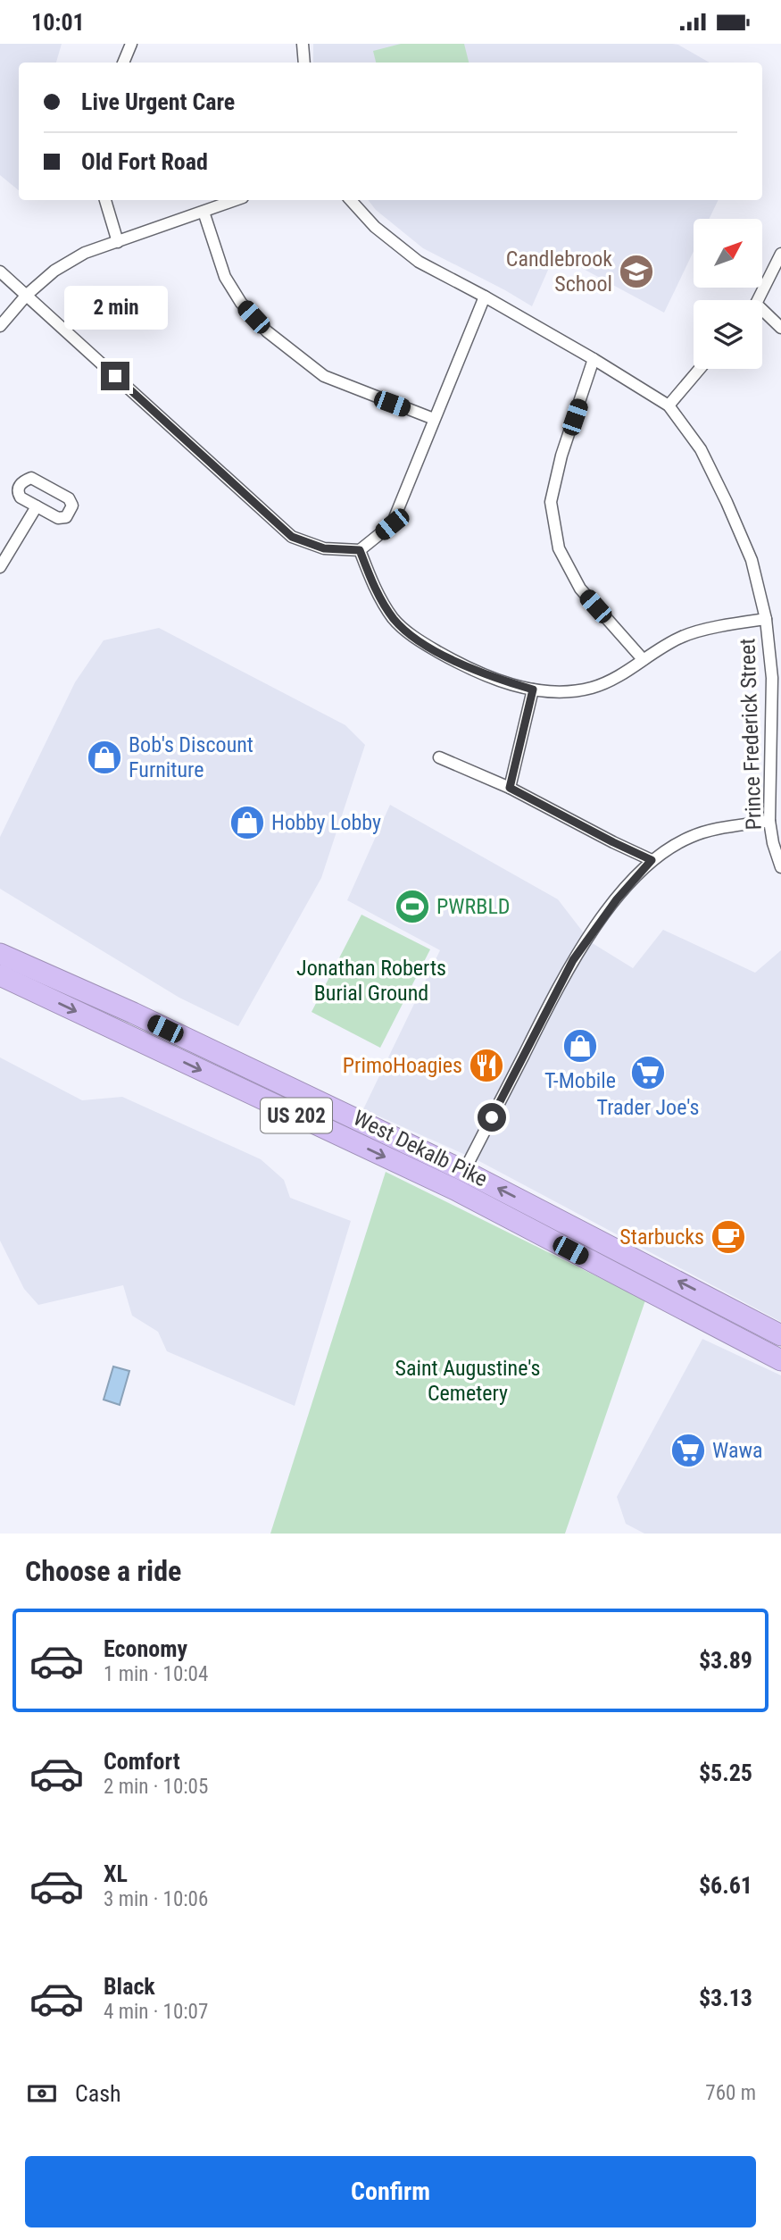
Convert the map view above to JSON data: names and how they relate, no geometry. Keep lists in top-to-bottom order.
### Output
{
  "streets": {
    "highway": ["US 202", "West Dekalb Pike"],
    "street": ["Prince Frederick Street"]
  },
  "parks": ["Jonathan Roberts Burial Ground", "Saint Augustine's Cemetery"],
  "places": {
    "school or university": ["Candlebrook School"],
    "shop": ["Bob's Discount Furniture", "Hobby Lobby", "T-Mobile"],
    "sports": ["PWRBLD"],
    "restaurant": ["PrimoHoagies"],
    "supermarket": ["Trader Joe's", "Wawa"],
    "cafe": ["Starbucks"]
  },
  "north": "top right",
  "page": {
    "status": "10:01",
    "banner": ["Live Urgent Care", "Old Fort Road"],
    "bubble": "2 min",
    "heading": "Choose a ride",
    "list": [
      {
        "name": "Economy",
        "note": "1 min · 10:04",
        "value": "$3.89"
      },
      {
        "name": "Comfort",
        "note": "2 min · 10:05",
        "value": "$5.25"
      },
      {
        "name": "XL",
        "note": "3 min · 10:06",
        "value": "$6.61"
      },
      {
        "name": "Black",
        "note": "4 min · 10:07",
        "value": "$3.13"
      }
    ],
    "pay": ["Cash", "760 m"],
    "buttons": "Confirm"
  }
}
